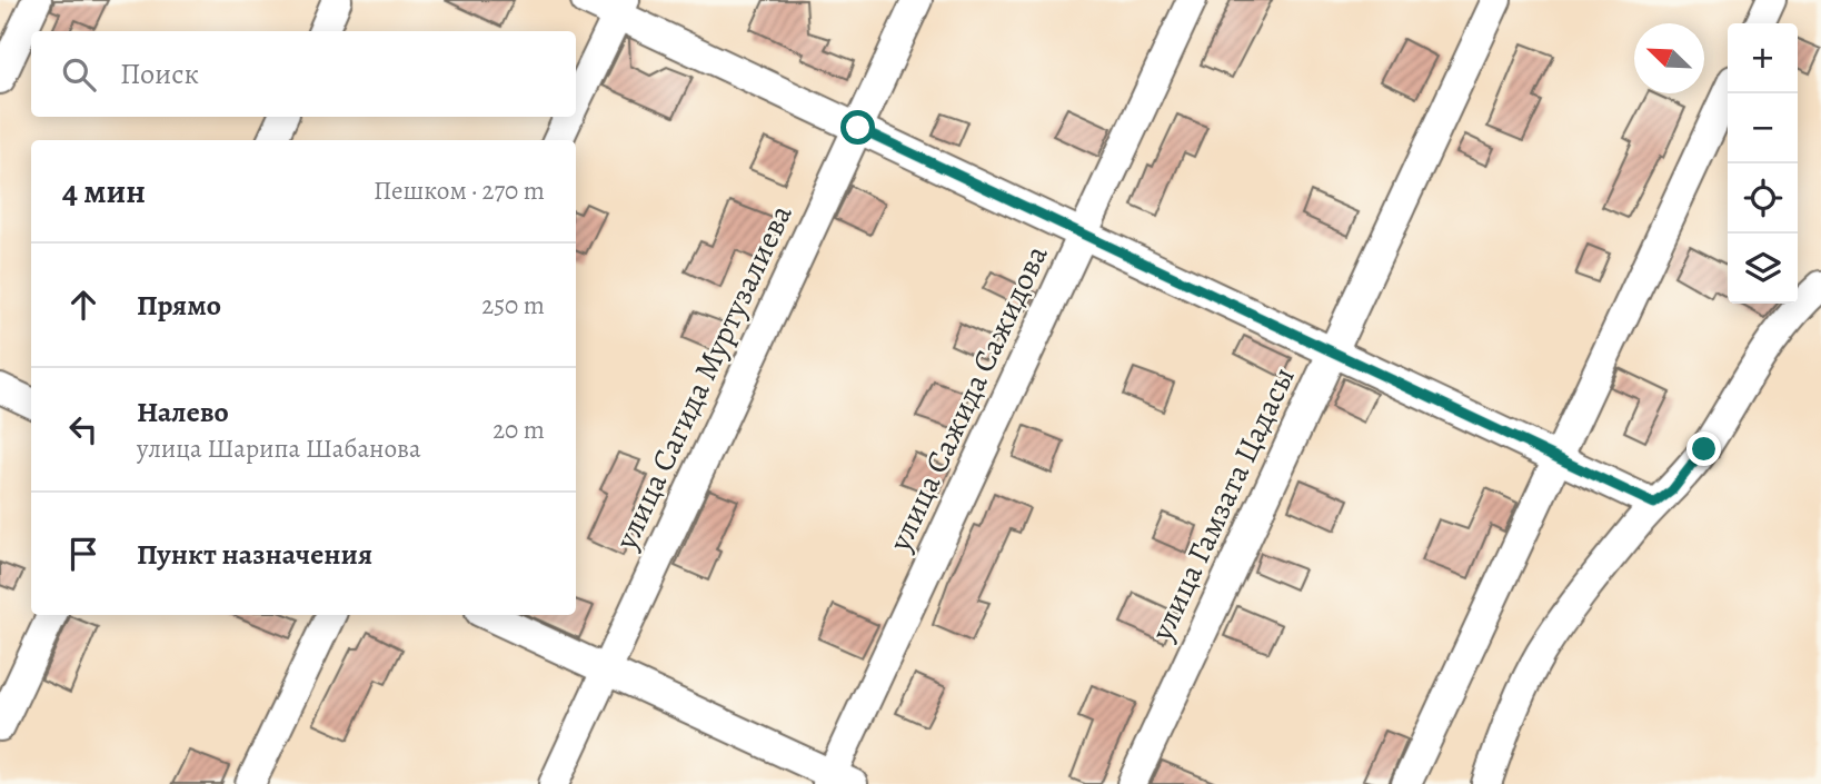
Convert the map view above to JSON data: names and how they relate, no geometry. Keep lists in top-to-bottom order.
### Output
{
  "streets": {
    "street": ["улица Сагида Муртузалиева", "улица Сажида Сажидова", "улица Гамзата Цадасы"]
  },
  "north": "top left",
  "page": {
    "map_buttons": ["+", "−"],
    "search": "Поиск",
    "heading": ["4 мин", "Пешком · 270 m"],
    "list": [
      ["Прямо", "250 m"],
      ["Налево", "улица Шарипа Шабанова", "20 m"],
      "Пункт назначения"
    ]
  }
}
